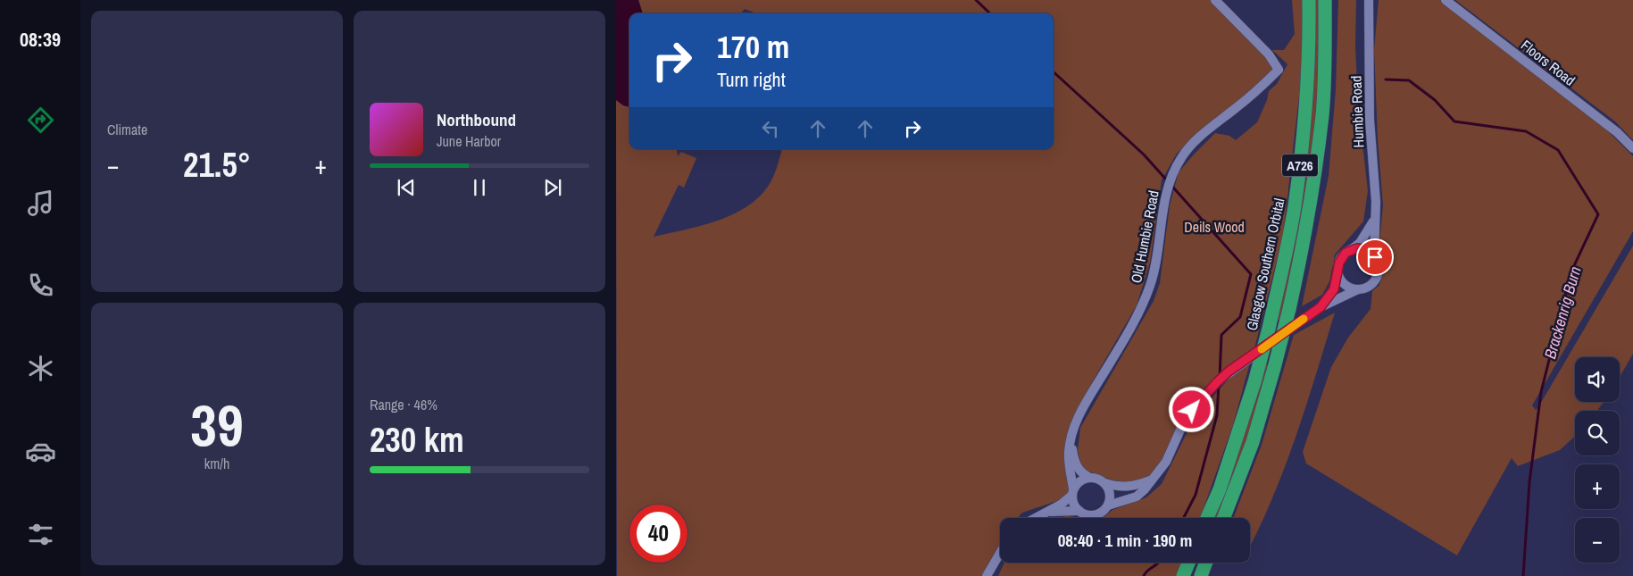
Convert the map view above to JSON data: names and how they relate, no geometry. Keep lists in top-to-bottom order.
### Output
{
  "streets": {
    "highway": ["A726", "Glasgow Southern Orbital"],
    "street": ["Floors Road", "Humbie Road", "Old Humbie Road"]
  },
  "water": ["Brackenrig Burn"],
  "parks": ["Deils Wood"],
  "page": {
    "tabs": "08:39",
    "tile": [
      "Climate",
      ["39", "km/h"],
      ["Range · 46%", "230 km"]
    ],
    "turn": ["170 m", "Turn right"],
    "song": ["Northbound", "June Harbor"],
    "heat": ["−", "21.5°", "+"],
    "map_buttons": ["+", "−"],
    "limit": "40",
    "trip": "08:40 · 1 min · 190 m"
  }
}
